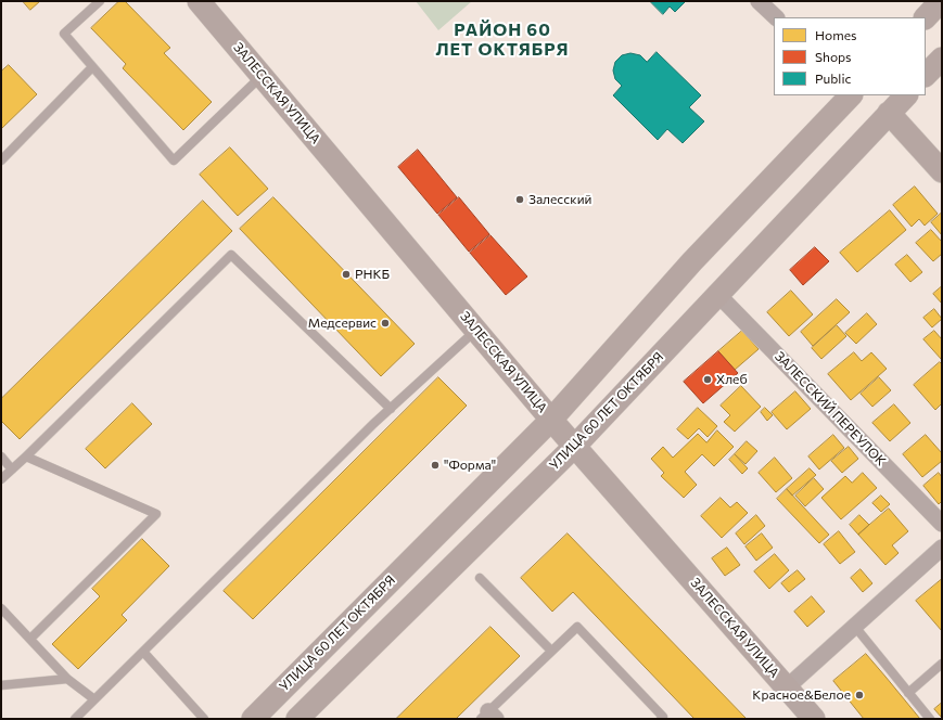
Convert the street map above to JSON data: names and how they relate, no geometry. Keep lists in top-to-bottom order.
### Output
{
  "streets": {
    "main road": ["ЗАЛЕССКАЯ УЛИЦА", "УЛИЦА 60 ЛЕТ ОКТЯБРЯ"],
    "street": ["ЗАЛЕССКИЙ ПЕРЕУЛОК"]
  },
  "crossings": [
    ["ЗАЛЕССКАЯ УЛИЦА", "УЛИЦА 60 ЛЕТ ОКТЯБРЯ"],
    ["ЗАЛЕССКИЙ ПЕРЕУЛОК", "УЛИЦА 60 ЛЕТ ОКТЯБРЯ"]
  ],
  "districts": ["РАЙОН 60 ЛЕТ ОКТЯБРЯ"],
  "places": [
    "Залесский",
    "РНКБ",
    "Медсервис",
    "Хлеб",
    "\"Форма\"",
    "Красное&Белое"
  ],
  "legend": ["Homes", "Shops", "Public"]
}
